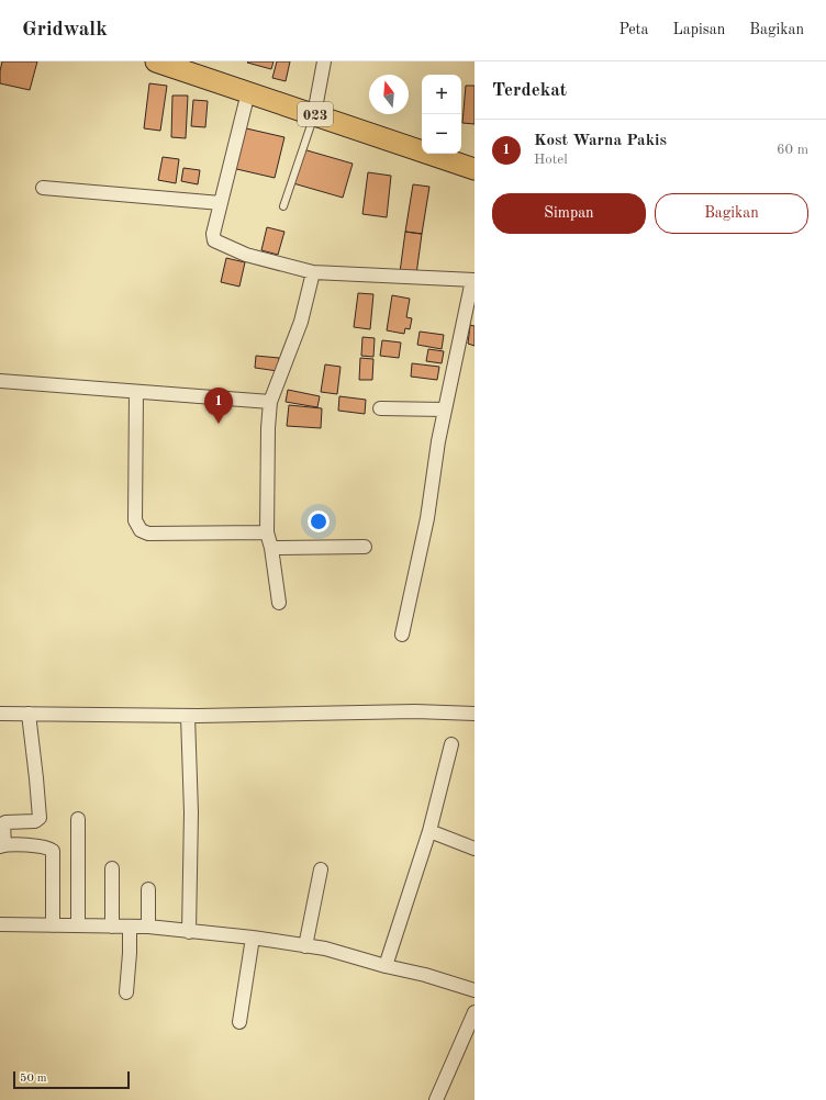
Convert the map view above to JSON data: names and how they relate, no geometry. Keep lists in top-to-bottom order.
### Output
{
  "streets": {
    "main road": ["023"]
  },
  "scale_bar": "50 m",
  "north": "top",
  "page": {
    "header": "Gridwalk",
    "nav": ["Peta", "Lapisan", "Bagikan"],
    "heading": "Terdekat",
    "map_buttons": ["+", "−"],
    "list": [
      {
        "mark": "1",
        "name": "Kost Warna Pakis",
        "note": "Hotel",
        "value": "60 m"
      }
    ],
    "buttons": ["Simpan", "Bagikan"],
    "pins": "1",
    "scale": "50 m"
  }
}
